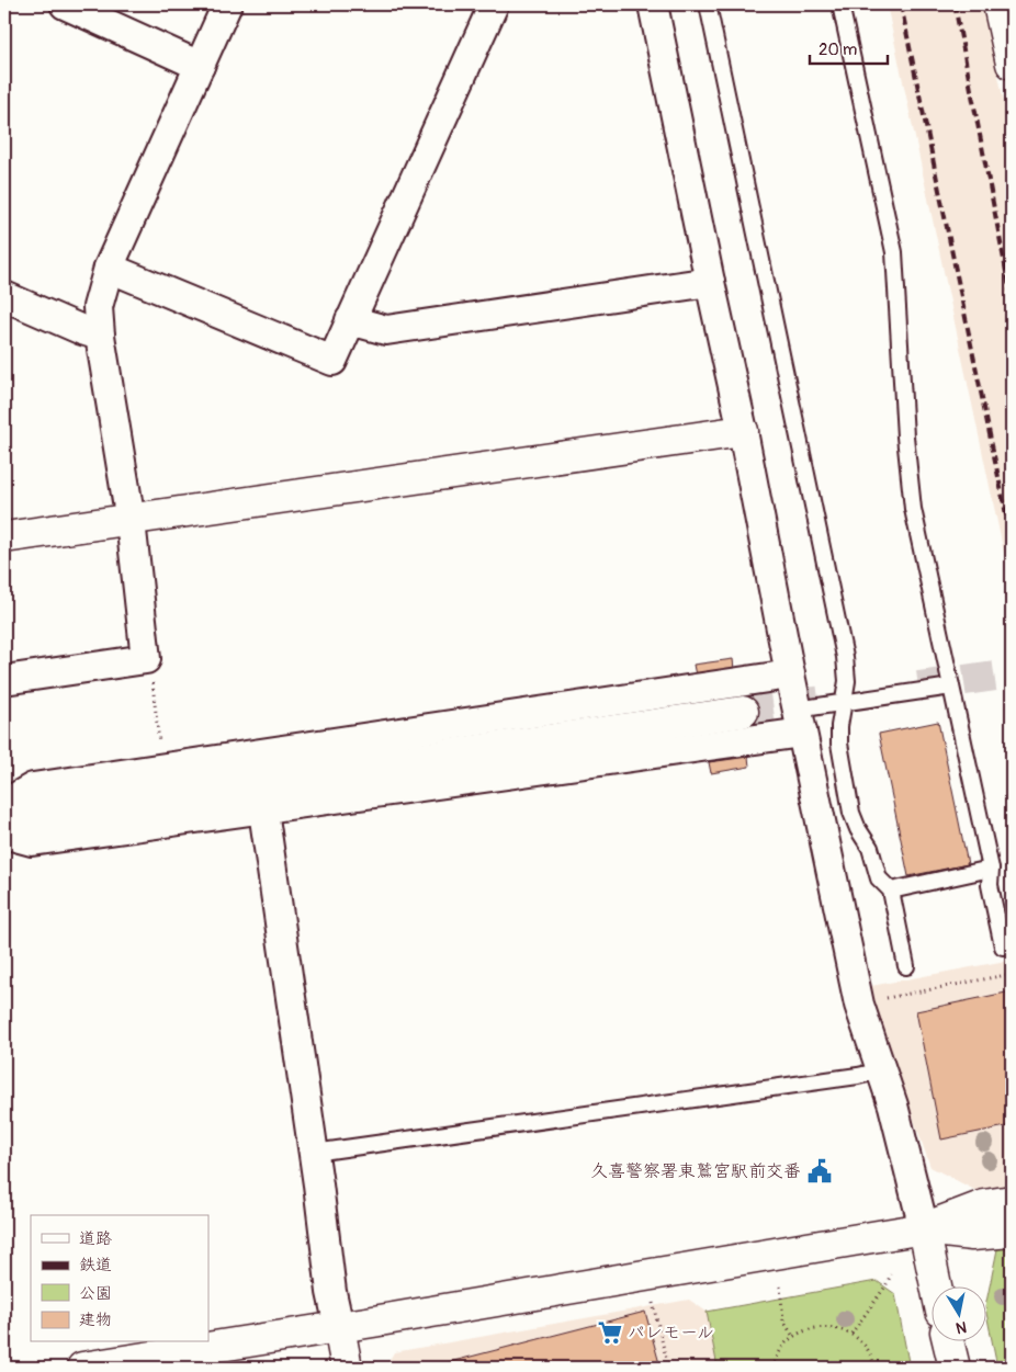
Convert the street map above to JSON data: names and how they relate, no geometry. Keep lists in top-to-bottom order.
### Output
{
  "places": {
    "public building": ["久喜警察署東鷲宮駅前交番"],
    "supermarket": ["パレモール"]
  },
  "legend": [
    "道路",
    "鉄道",
    "公園",
    "建物"
  ],
  "scale_bar": "20 m",
  "north": "bottom"
}
